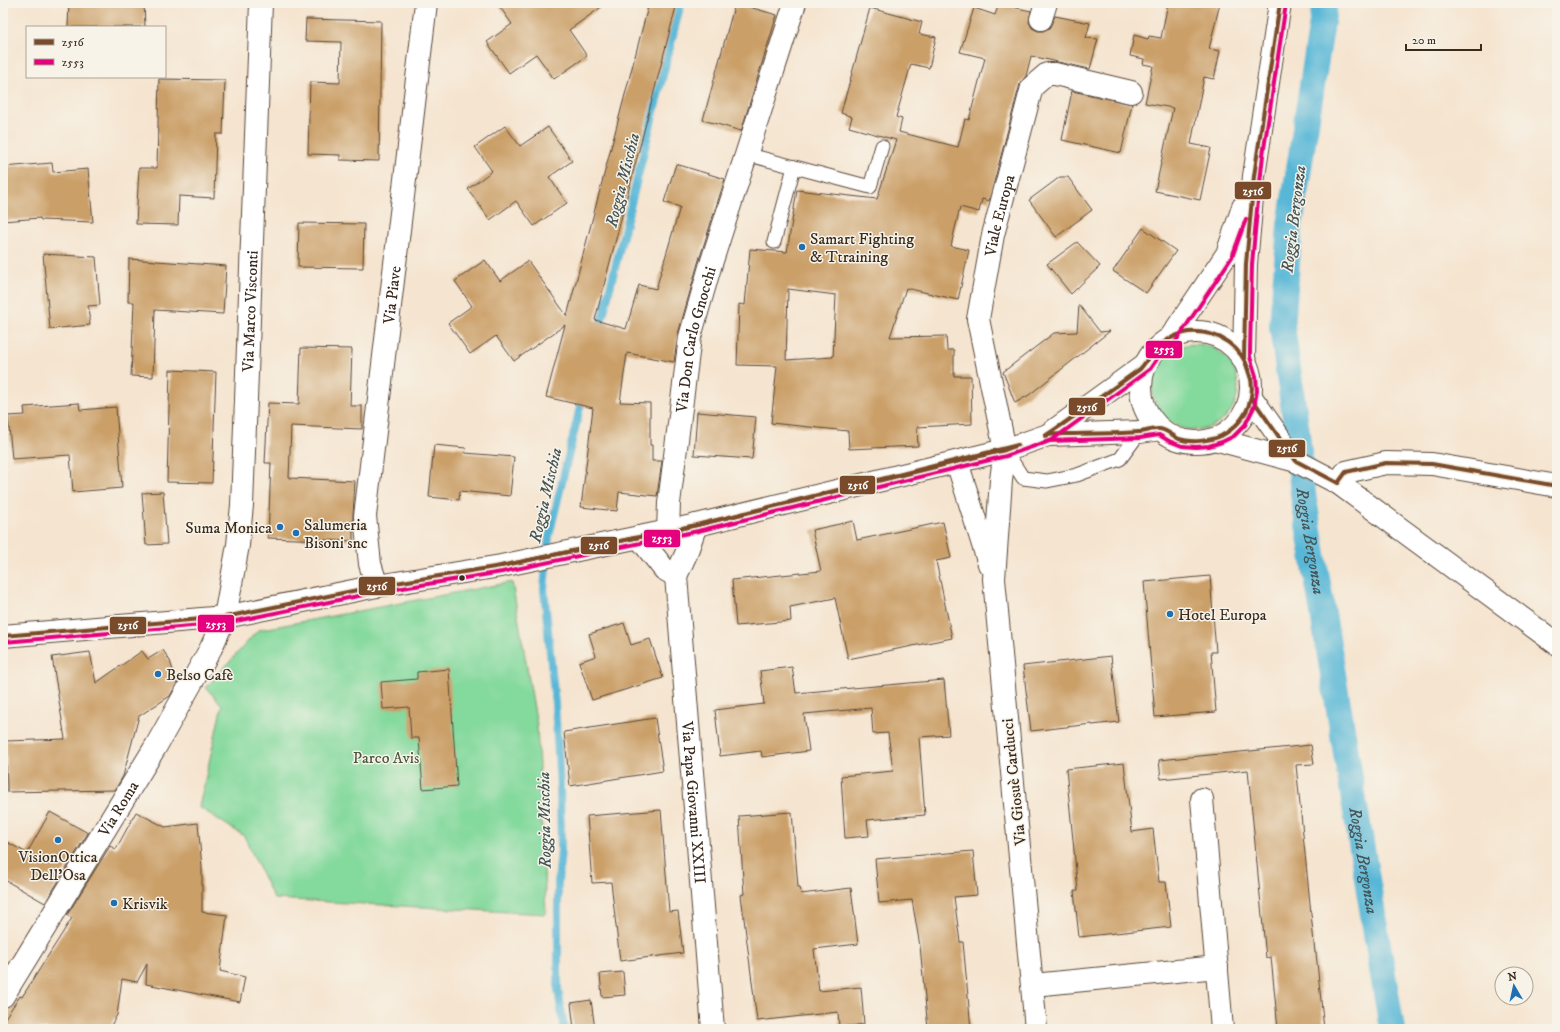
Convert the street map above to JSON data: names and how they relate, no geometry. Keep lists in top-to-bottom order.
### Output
{
  "streets": {
    "street": [
      "Viale Europa",
      "Via Piave",
      "Via Marco Visconti",
      "Via Don Carlo Gnocchi",
      "Via Giosuè Carducci",
      "Via Papa Giovanni XXIII",
      "Via Roma"
    ]
  },
  "crossings": [
    ["Viale Europa", "Via Giosuè Carducci"],
    ["Via Marco Visconti", "Via Roma"]
  ],
  "water": ["Roggia Mischia", "Roggia Bergonza"],
  "parks": ["Parco Avis"],
  "places": [
    "Samart Fighting & Ttraining",
    "Suma Monica",
    "Salumeria Bisoni snc",
    "Hotel Europa",
    "Belso Cafè",
    "VisionOttica Dell'Osa",
    "Krisvik"
  ],
  "lines": ["transit line z516", "transit line z553"],
  "legend": ["z516", "z553"],
  "scale_bar": "20 m",
  "north": "top"
}
